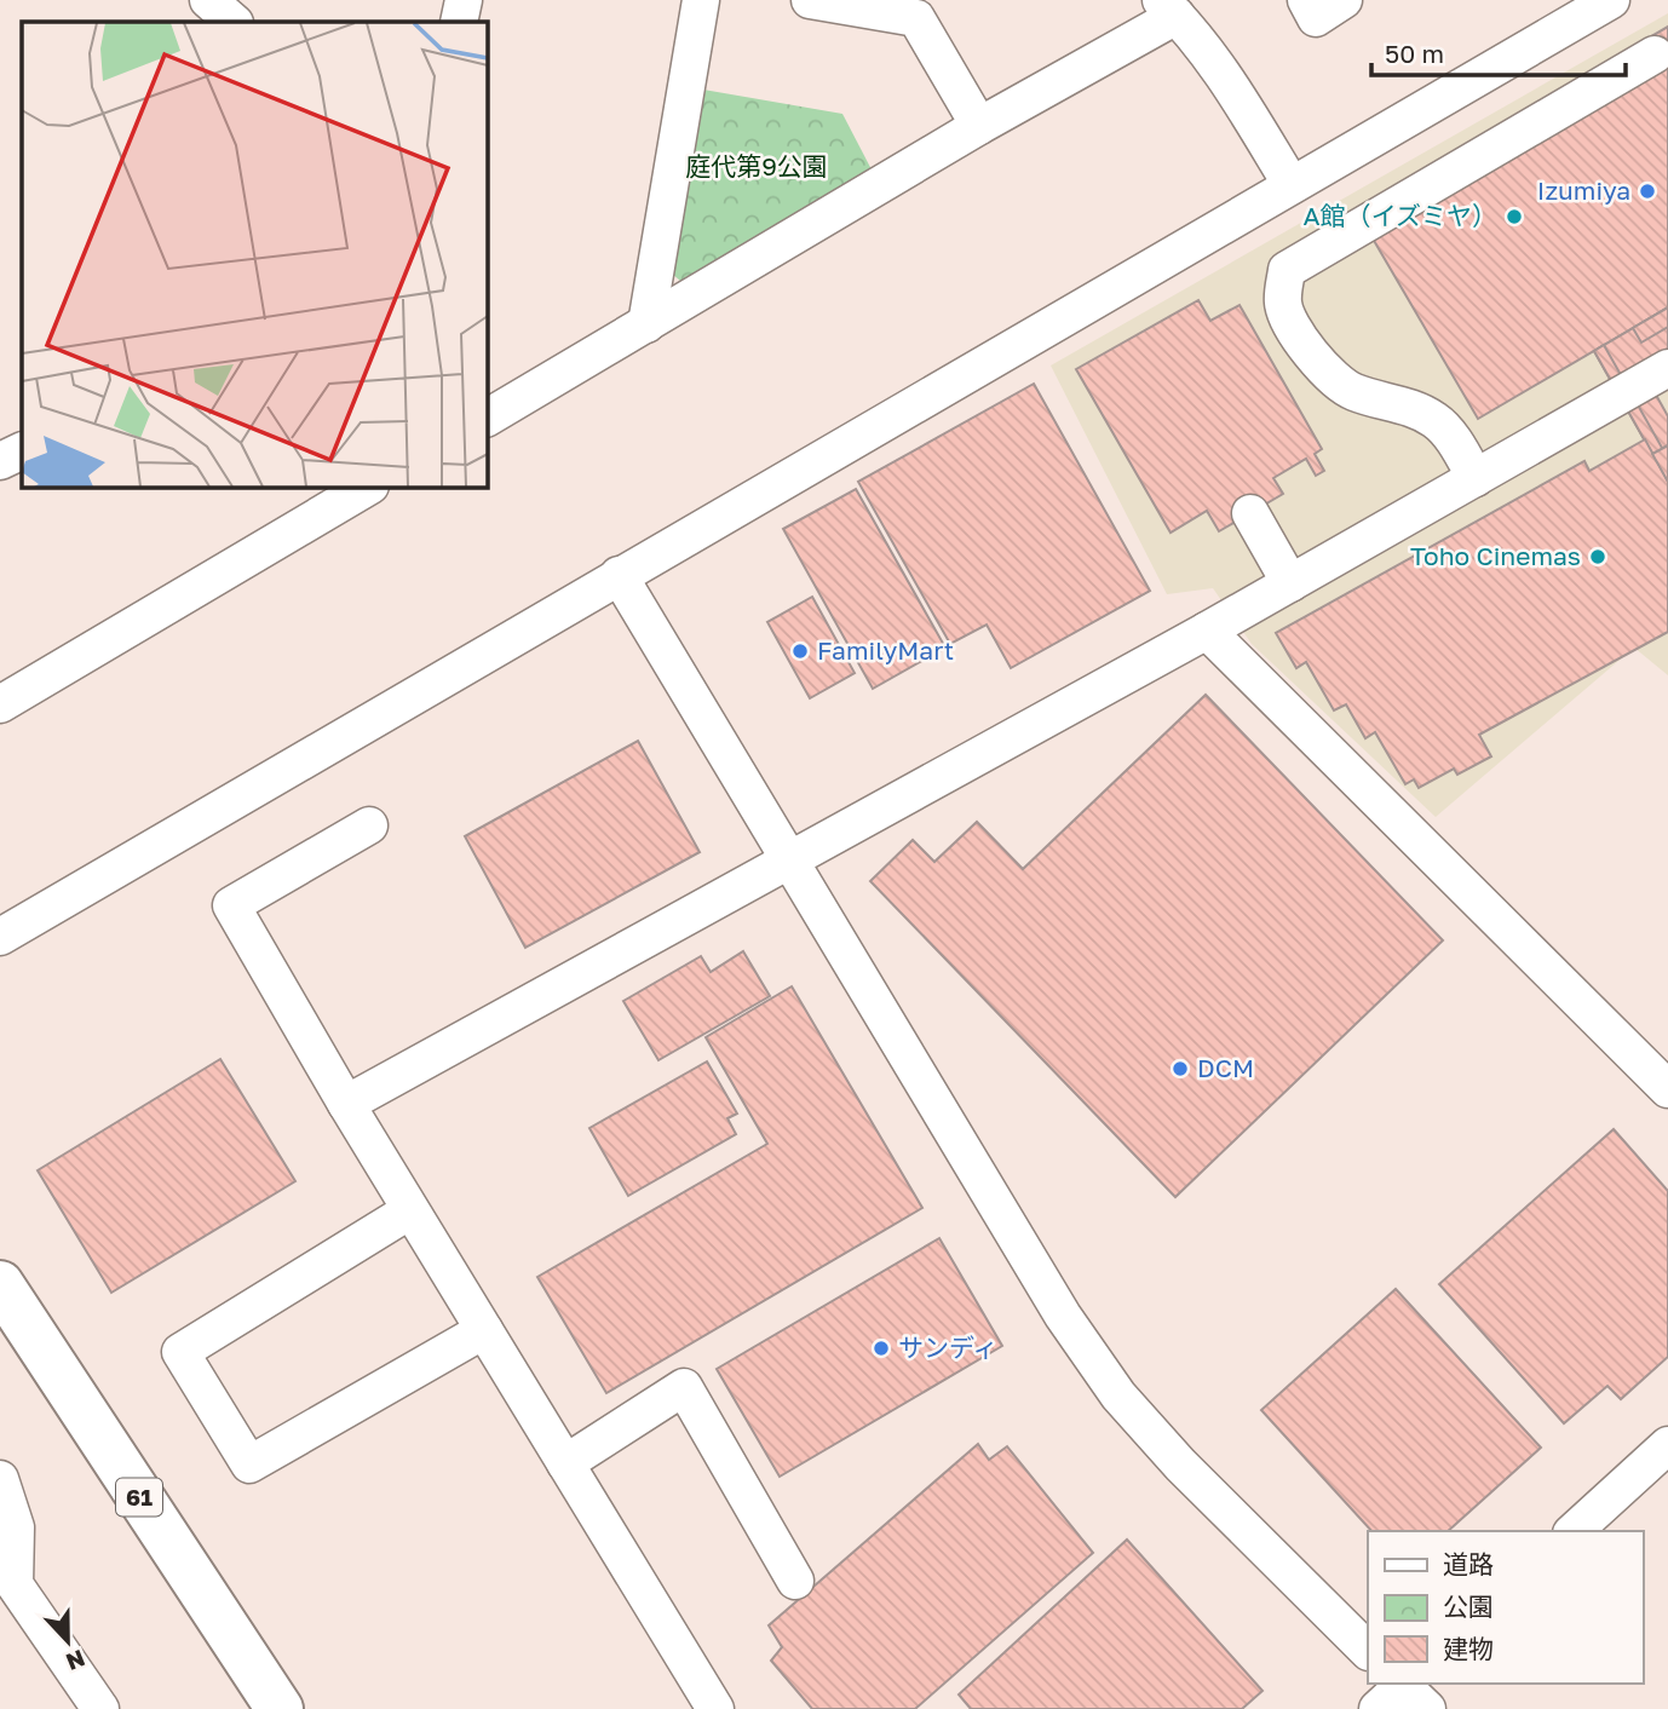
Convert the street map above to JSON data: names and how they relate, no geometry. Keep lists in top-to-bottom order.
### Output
{
  "streets": {
    "main road": ["61"]
  },
  "parks": ["庭代第9公園"],
  "places": [
    "Izumiya",
    "A館（イズミヤ）",
    "Toho Cinemas",
    "FamilyMart",
    "DCM",
    "サンディ"
  ],
  "legend": ["道路", "公園", "建物"],
  "scale_bar": "50 m",
  "north": "bottom"
}
